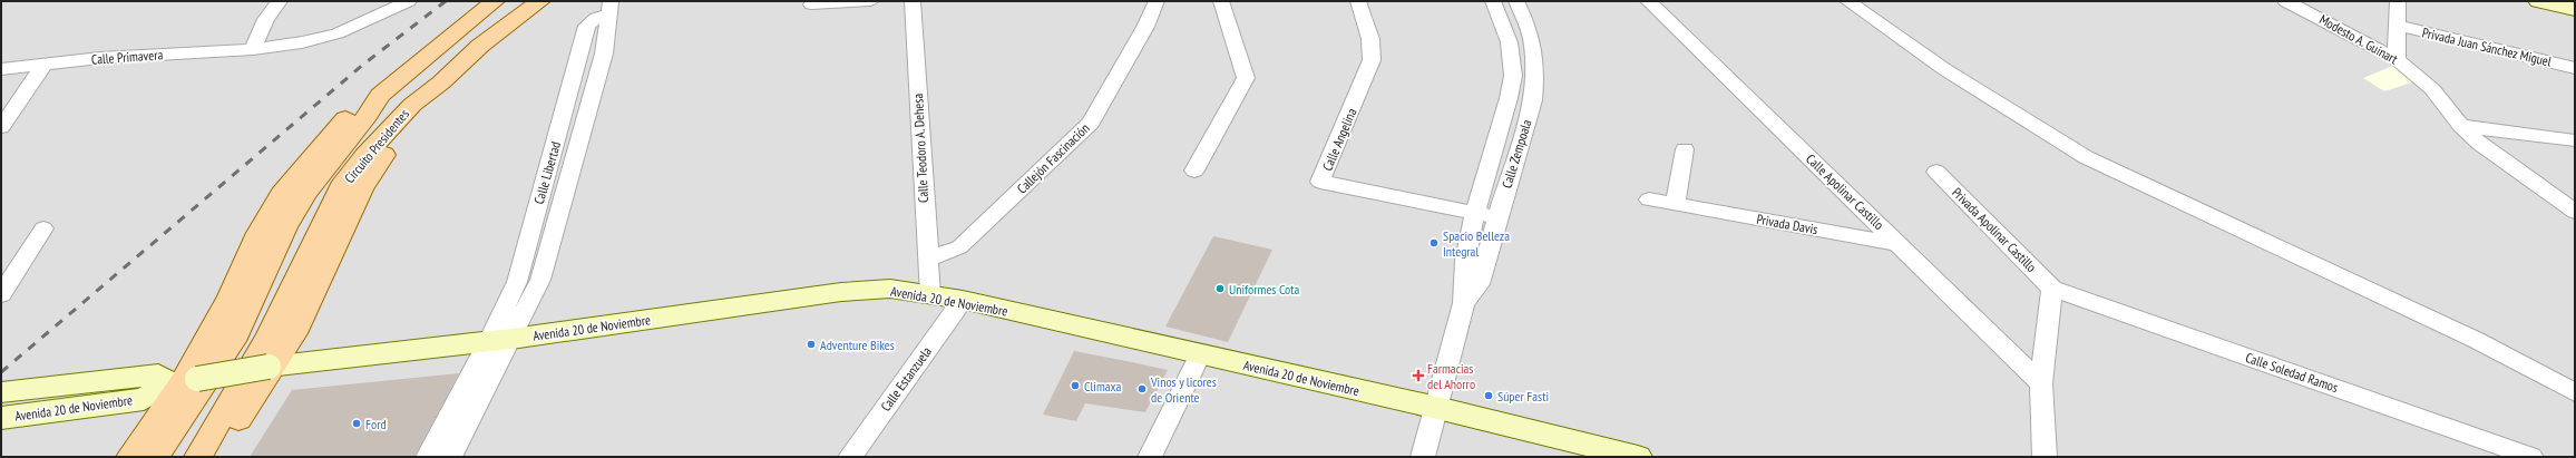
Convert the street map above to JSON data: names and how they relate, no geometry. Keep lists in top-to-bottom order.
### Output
{
  "streets": {
    "main road": ["Circuito Presidentes", "Avenida 20 de Noviembre"],
    "street": [
      "Modesto A. Guinart",
      "Privada Juan Sánchez Miguel",
      "Calle Primavera",
      "Calle Angelina",
      "Calle Teodoro A. Dehesa",
      "Calle Zempoala",
      "Callejón Fascinación",
      "Calle Libertad",
      "Calle Apolinar Castillo",
      "Privada Davis",
      "Privada Apolinar Castillo",
      "Calle Soledad Ramos",
      "Calle Estanzuela"
    ]
  },
  "crossings": [
    ["Calle Angelina", "Calle Zempoala"],
    ["Calle Teodoro A. Dehesa", "Callejón Fascinación"],
    ["Calle Teodoro A. Dehesa", "Avenida 20 de Noviembre"],
    ["Calle Zempoala", "Avenida 20 de Noviembre"],
    ["Calle Libertad", "Avenida 20 de Noviembre"],
    ["Calle Apolinar Castillo", "Privada Davis"],
    ["Privada Apolinar Castillo", "Calle Soledad Ramos"],
    ["Avenida 20 de Noviembre", "Calle Estanzuela"]
  ],
  "places": {
    "other": [
      "Spacio Belleza Integral",
      "Uniformes Cota",
      "Adventure Bikes",
      "Climaxa",
      "Vinos y licores de Oriente",
      "Súper Fasti",
      "Ford"
    ],
    "health": ["Farmacias del Ahorro"]
  }
}
